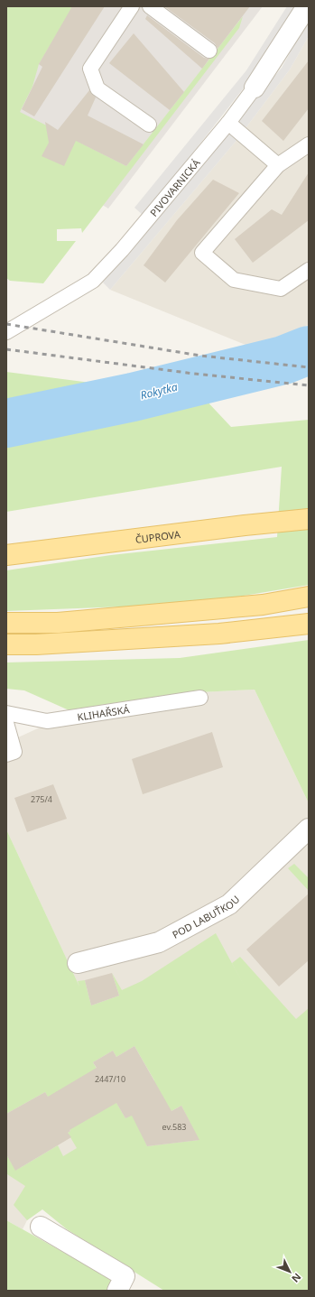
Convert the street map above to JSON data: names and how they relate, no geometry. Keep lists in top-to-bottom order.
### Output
{
  "streets": {
    "main road": ["ČUPROVA"],
    "street": ["PIVOVARNICKÁ", "POD LABUŤKOU"],
    "lane": ["KLIHAŘSKÁ"]
  },
  "water": ["Rokytka"],
  "house_numbers": ["275/4", "2447/10", "ev.583"],
  "north": "bottom right"
}
